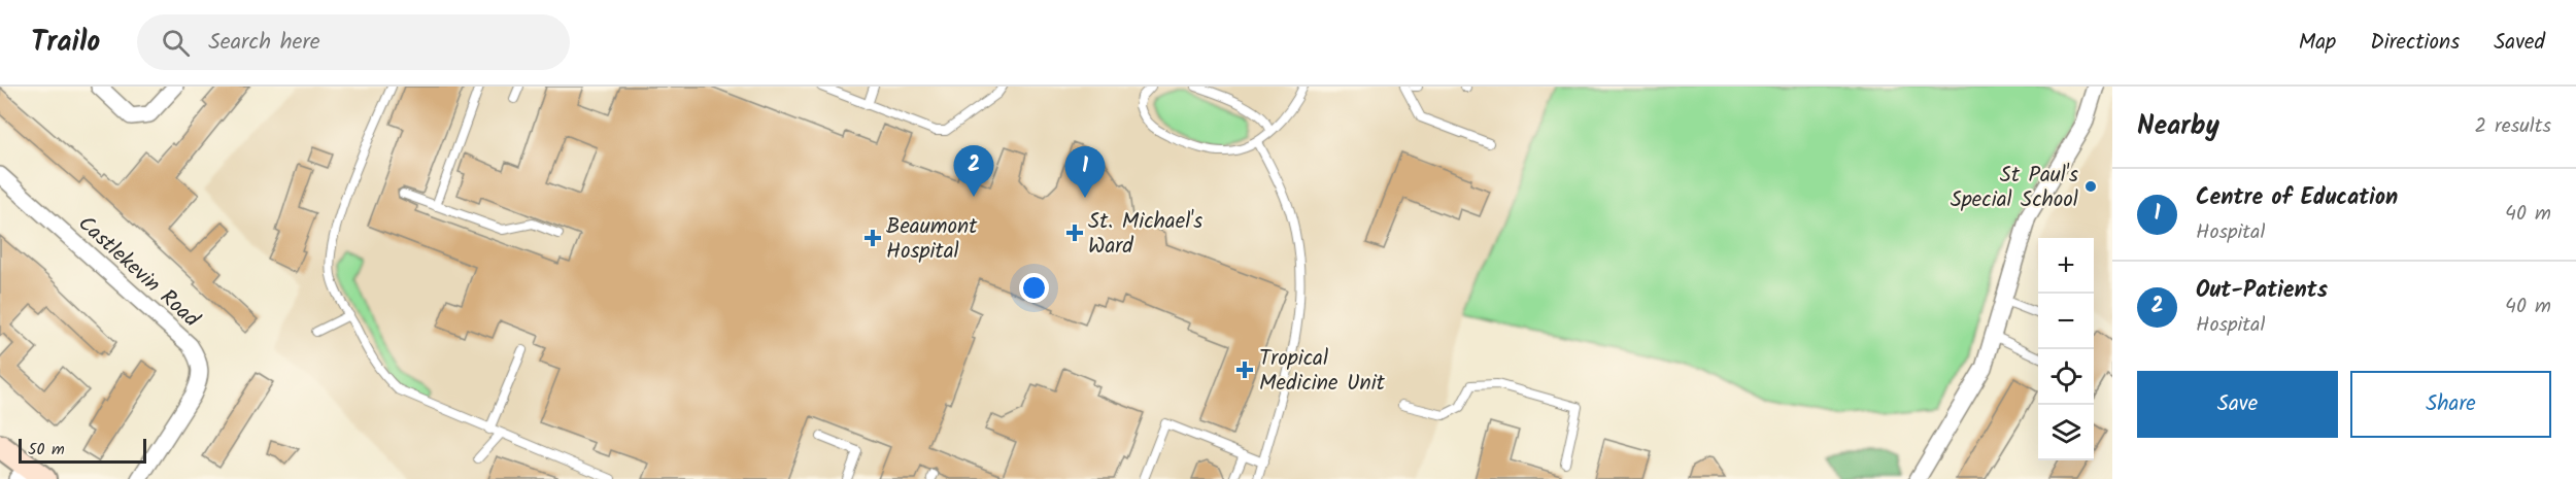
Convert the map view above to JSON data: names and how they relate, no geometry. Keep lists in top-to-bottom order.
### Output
{
  "streets": {
    "street": ["Castlekevin Road"]
  },
  "places": {
    "other": ["St Paul's Special School"],
    "health": ["St. Michael's Ward", "Beaumont Hospital", "Tropical Medicine Unit"]
  },
  "scale_bar": "50 m",
  "page": {
    "header": "Trailo",
    "search": "Search here",
    "nav": ["Map", "Directions", "Saved"],
    "heading": ["Nearby", "2 results"],
    "pins": ["2", "1"],
    "list": [
      {
        "mark": "1",
        "name": "Centre of Education",
        "note": "Hospital",
        "value": "40 m"
      },
      {
        "mark": "2",
        "name": "Out-Patients",
        "note": "Hospital",
        "value": "40 m"
      }
    ],
    "map_buttons": ["+", "−"],
    "buttons": ["Save", "Share"],
    "scale": "50 m"
  }
}
